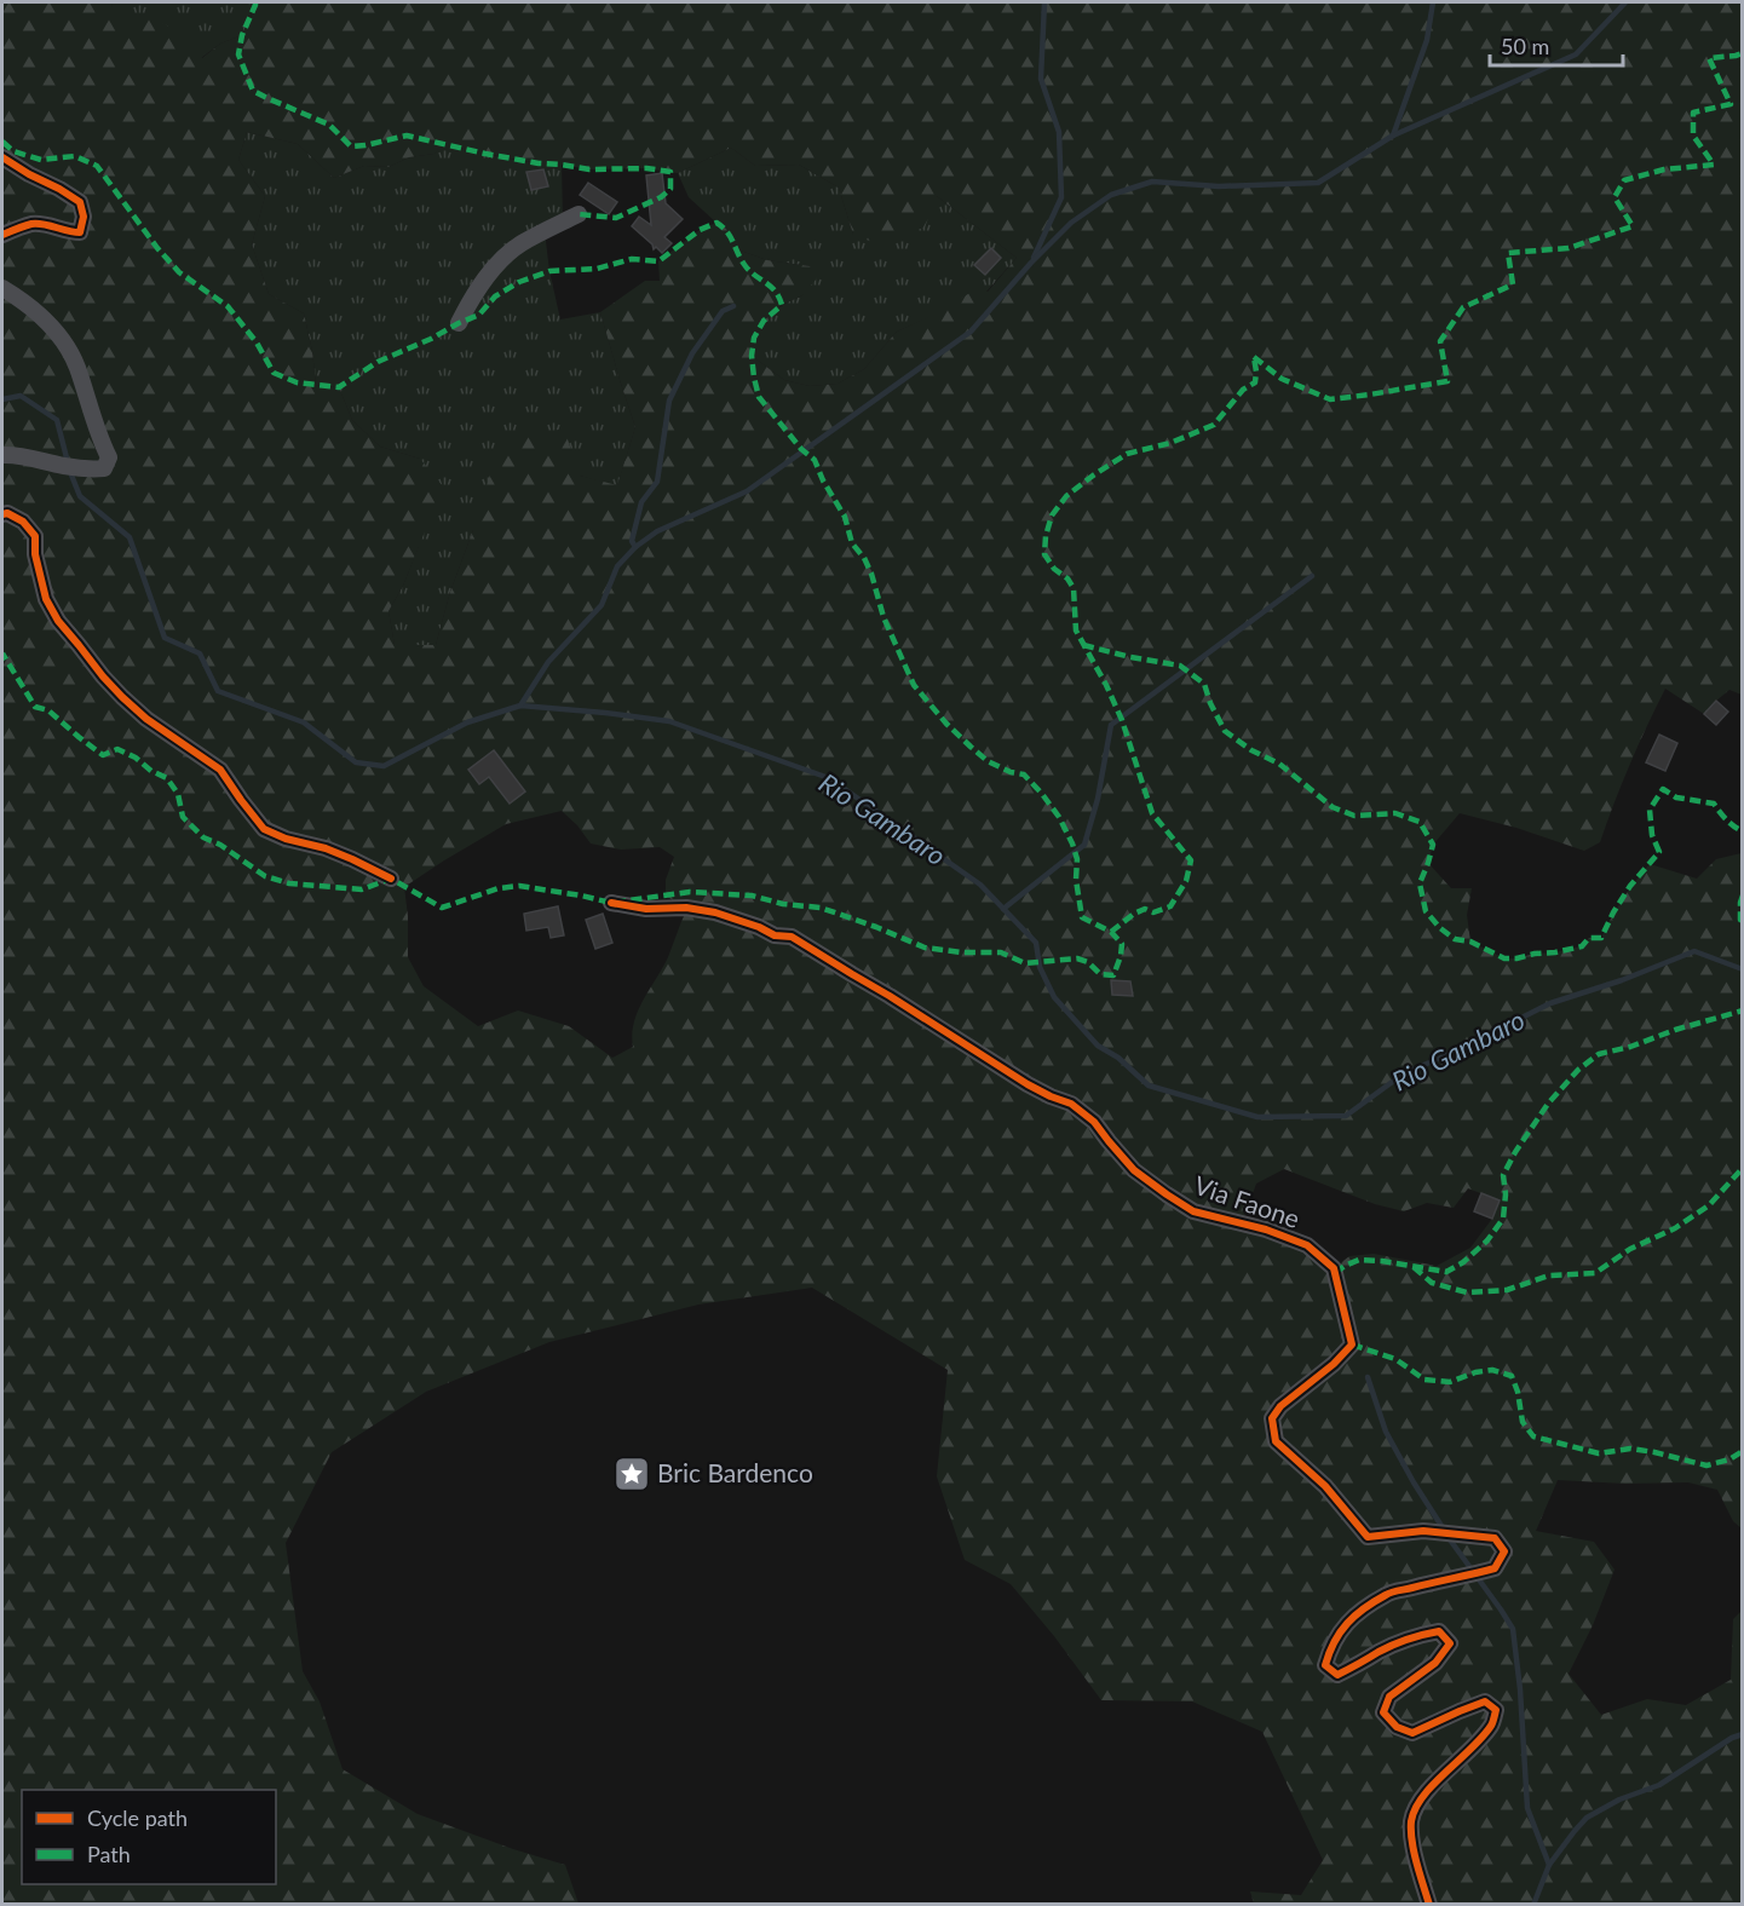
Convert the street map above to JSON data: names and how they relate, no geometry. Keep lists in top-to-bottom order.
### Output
{
  "streets": {
    "street": ["Via Faone"]
  },
  "water": ["Rio Gambaro"],
  "places": {
    "place": ["Bric Bardenco"]
  },
  "legend": ["Cycle path", "Path"],
  "scale_bar": "50 m"
}
